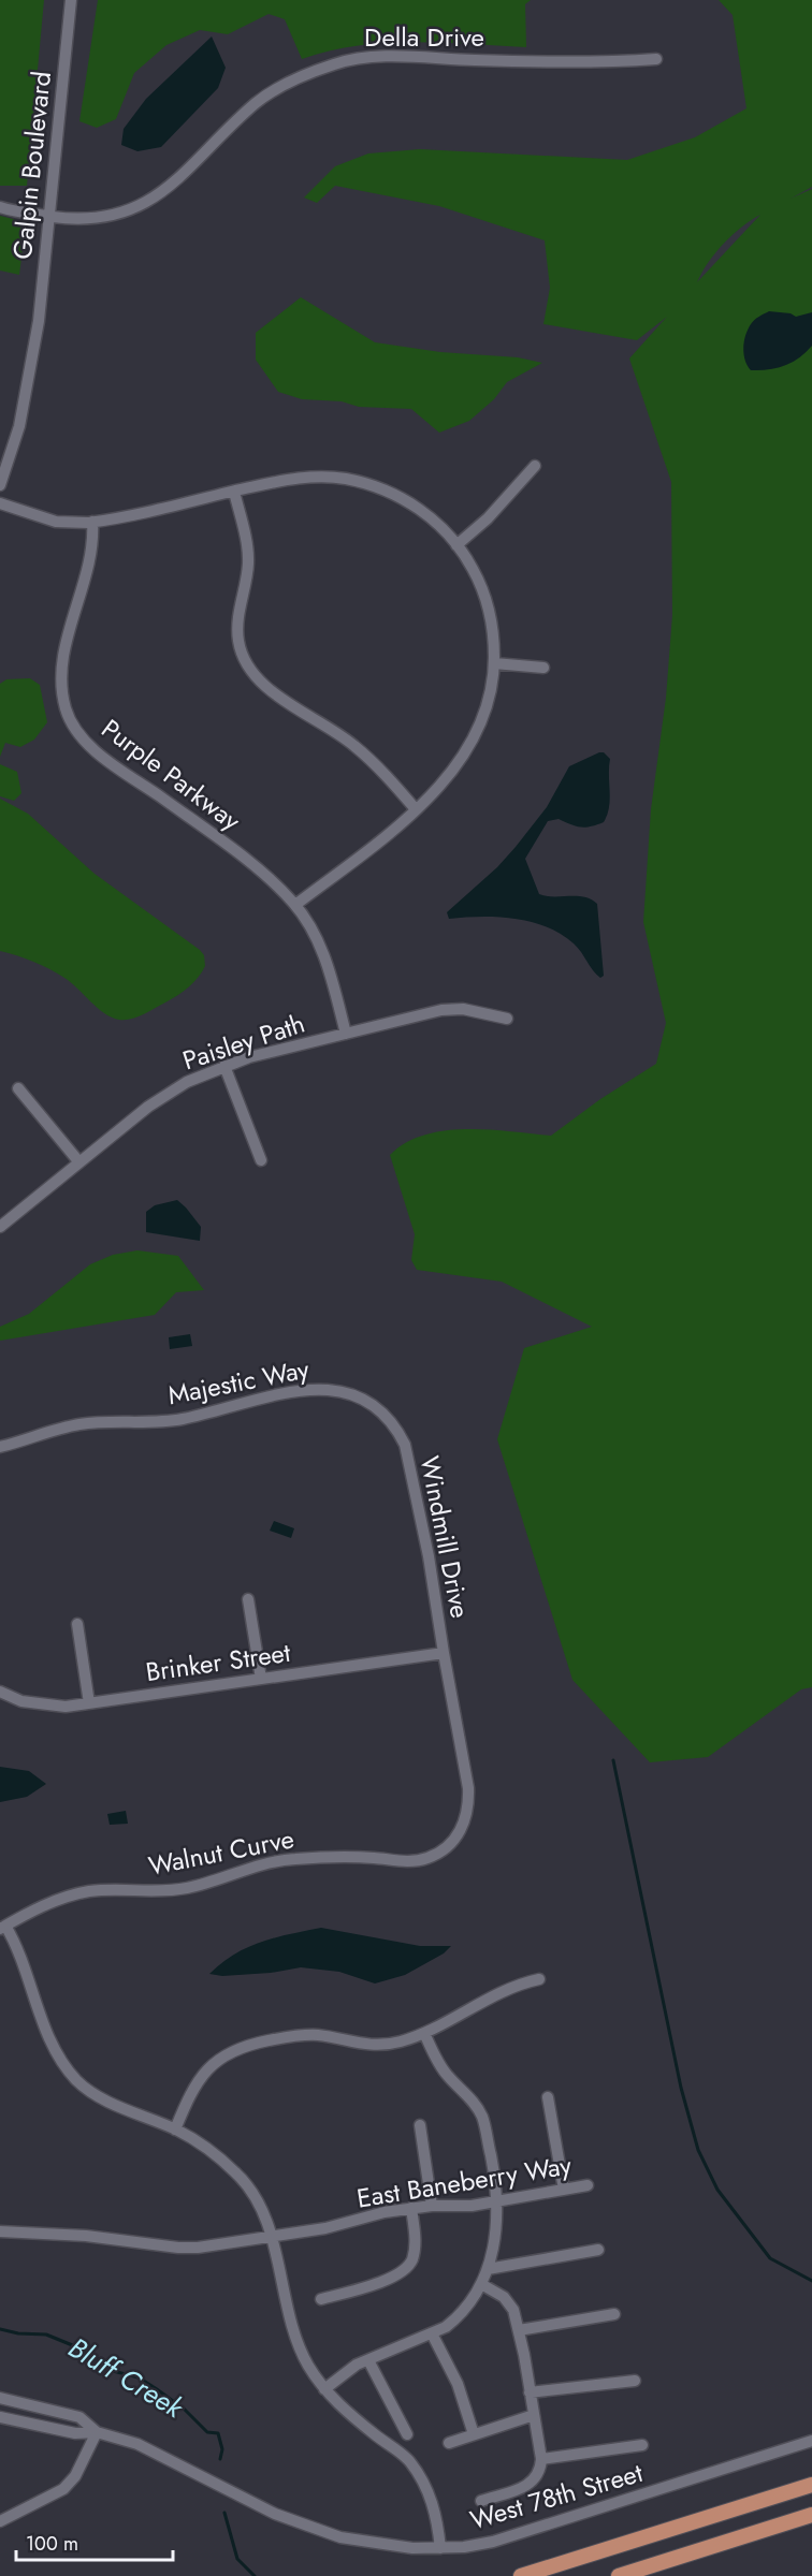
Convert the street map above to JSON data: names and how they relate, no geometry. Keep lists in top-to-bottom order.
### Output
{
  "streets": {
    "street": [
      "Della Drive",
      "Galpin Boulevard",
      "Purple Parkway",
      "Paisley Path",
      "Majestic Way",
      "Windmill Drive",
      "Brinker Street",
      "Walnut Curve",
      "East Baneberry Way",
      "West 78th Street"
    ]
  },
  "crossings": [
    ["Della Drive", "Galpin Boulevard"],
    ["Purple Parkway", "Paisley Path"],
    ["Majestic Way", "Windmill Drive"],
    ["Windmill Drive", "Brinker Street"],
    ["Windmill Drive", "Walnut Curve"],
    ["Brinker Street", "Walnut Curve"]
  ],
  "water": ["Bluff Creek"],
  "scale_bar": "100 m"
}
